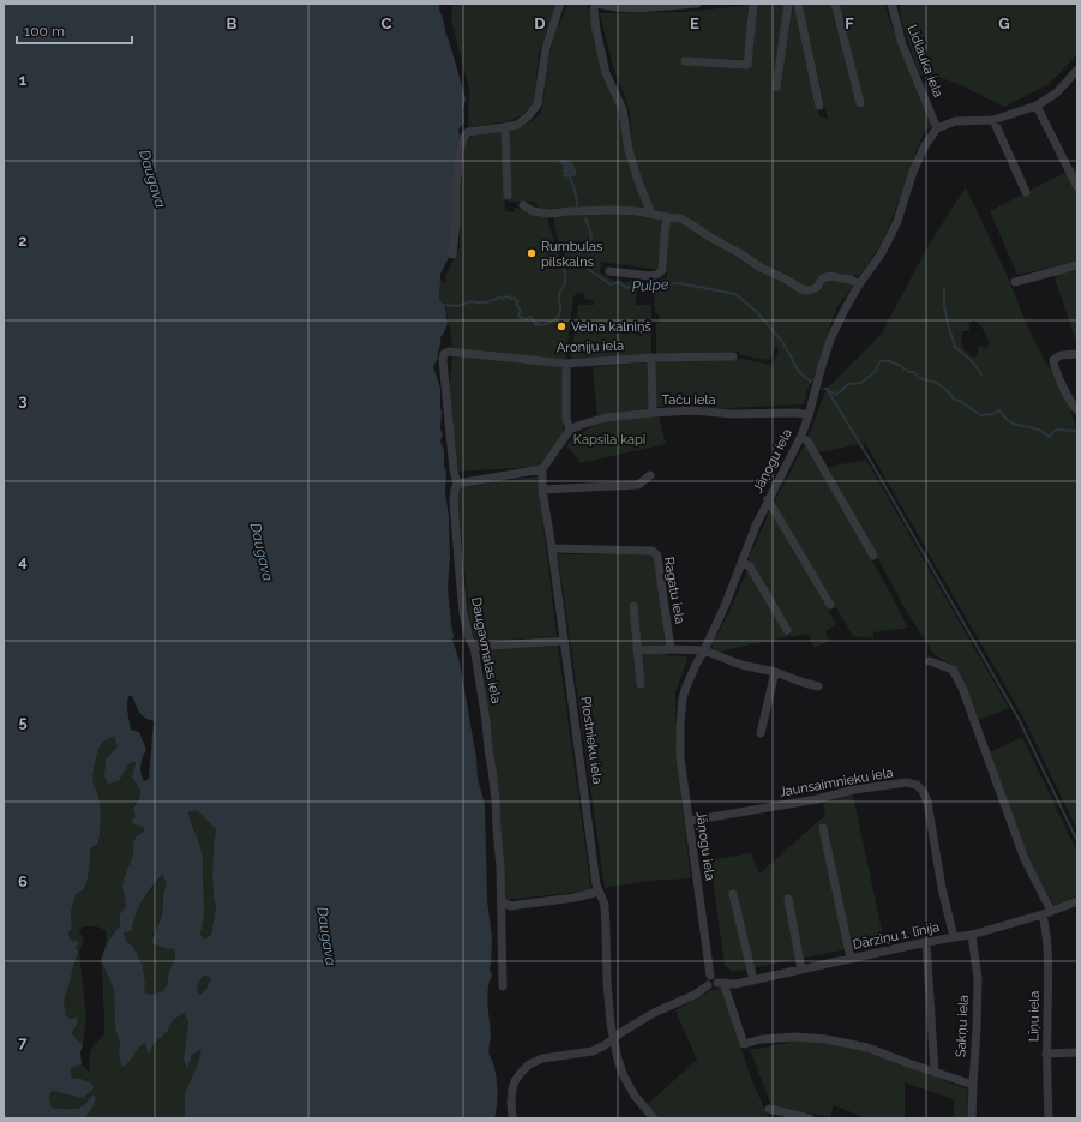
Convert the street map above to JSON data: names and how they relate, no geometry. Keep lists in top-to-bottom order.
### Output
{
  "streets": {
    "street": [
      "Lidlauka iela",
      "Aroniju iela",
      "Taču iela",
      "Jāņogu iela",
      "Ragatu iela",
      "Daugavmalas iela",
      "Plostnieku iela",
      "Jaunsaimnieku iela",
      "Dārziņu 1. līnija",
      "Līņu iela",
      "Sakņu iela"
    ]
  },
  "crossings": [
    ["Lidlauka iela", "Jāņogu iela"],
    ["Aroniju iela", "Daugavmalas iela"],
    ["Taču iela", "Jāņogu iela"],
    ["Jāņogu iela", "Jaunsaimnieku iela"],
    ["Jāņogu iela", "Dārziņu 1. līnija"],
    ["Ragatu iela", "Plostnieku iela"],
    ["Jaunsaimnieku iela", "Dārziņu 1. līnija"],
    ["Dārziņu 1. līnija", "Līņu iela"],
    ["Dārziņu 1. līnija", "Sakņu iela"]
  ],
  "water": ["Daugava", "Pulpe"],
  "parks": ["Kapsila kapi"],
  "places": ["Rumbulas pilskalns", "Velna kalniņš"],
  "scale_bar": "100 m",
  "grid": {
    "columns": [
      "B",
      "C",
      "D",
      "E",
      "F",
      "G"
    ],
    "rows": [
      "1",
      "2",
      "3",
      "4",
      "5",
      "6",
      "7"
    ]
  }
}
